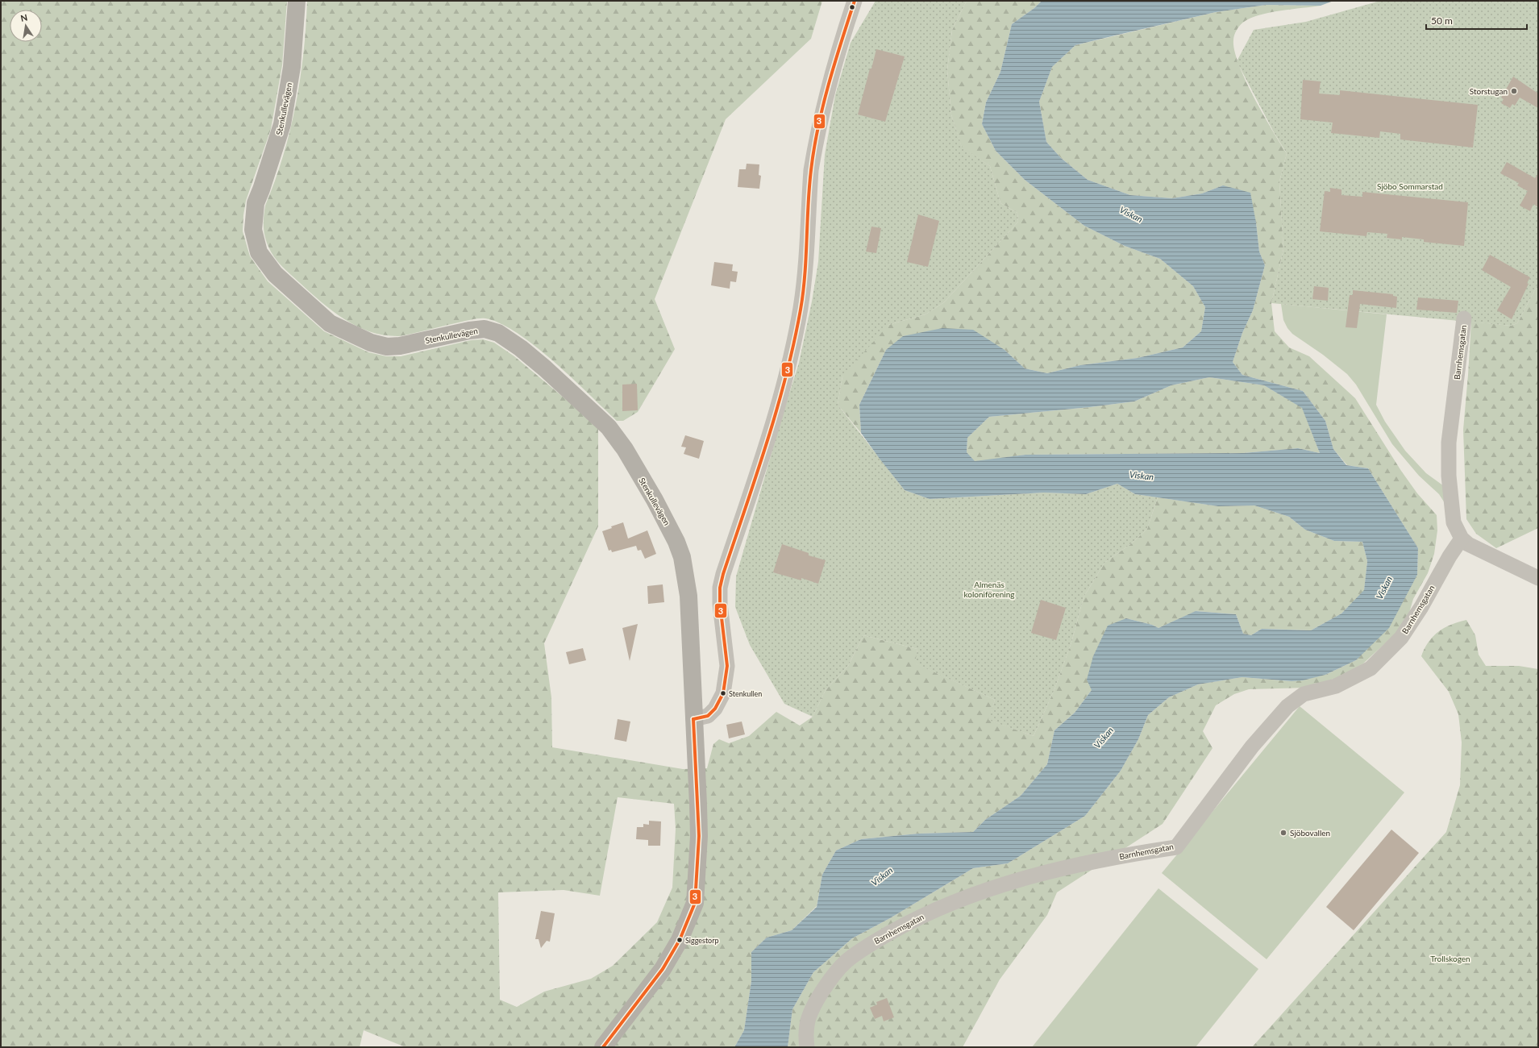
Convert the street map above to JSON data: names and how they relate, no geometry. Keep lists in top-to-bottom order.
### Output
{
  "streets": {
    "street": ["Stenkullevägen", "Barnhemsgatan"]
  },
  "water": ["Viskan"],
  "parks": ["Sjöbo Sommarstad", "Almenäs koloniförening", "Trollskogen"],
  "places": [
    "Storstugan",
    "Stenkullen",
    "Sjöbovallen",
    "Siggestorp"
  ],
  "lines": ["transit line 3"],
  "scale_bar": "50 m",
  "north": "top"
}
